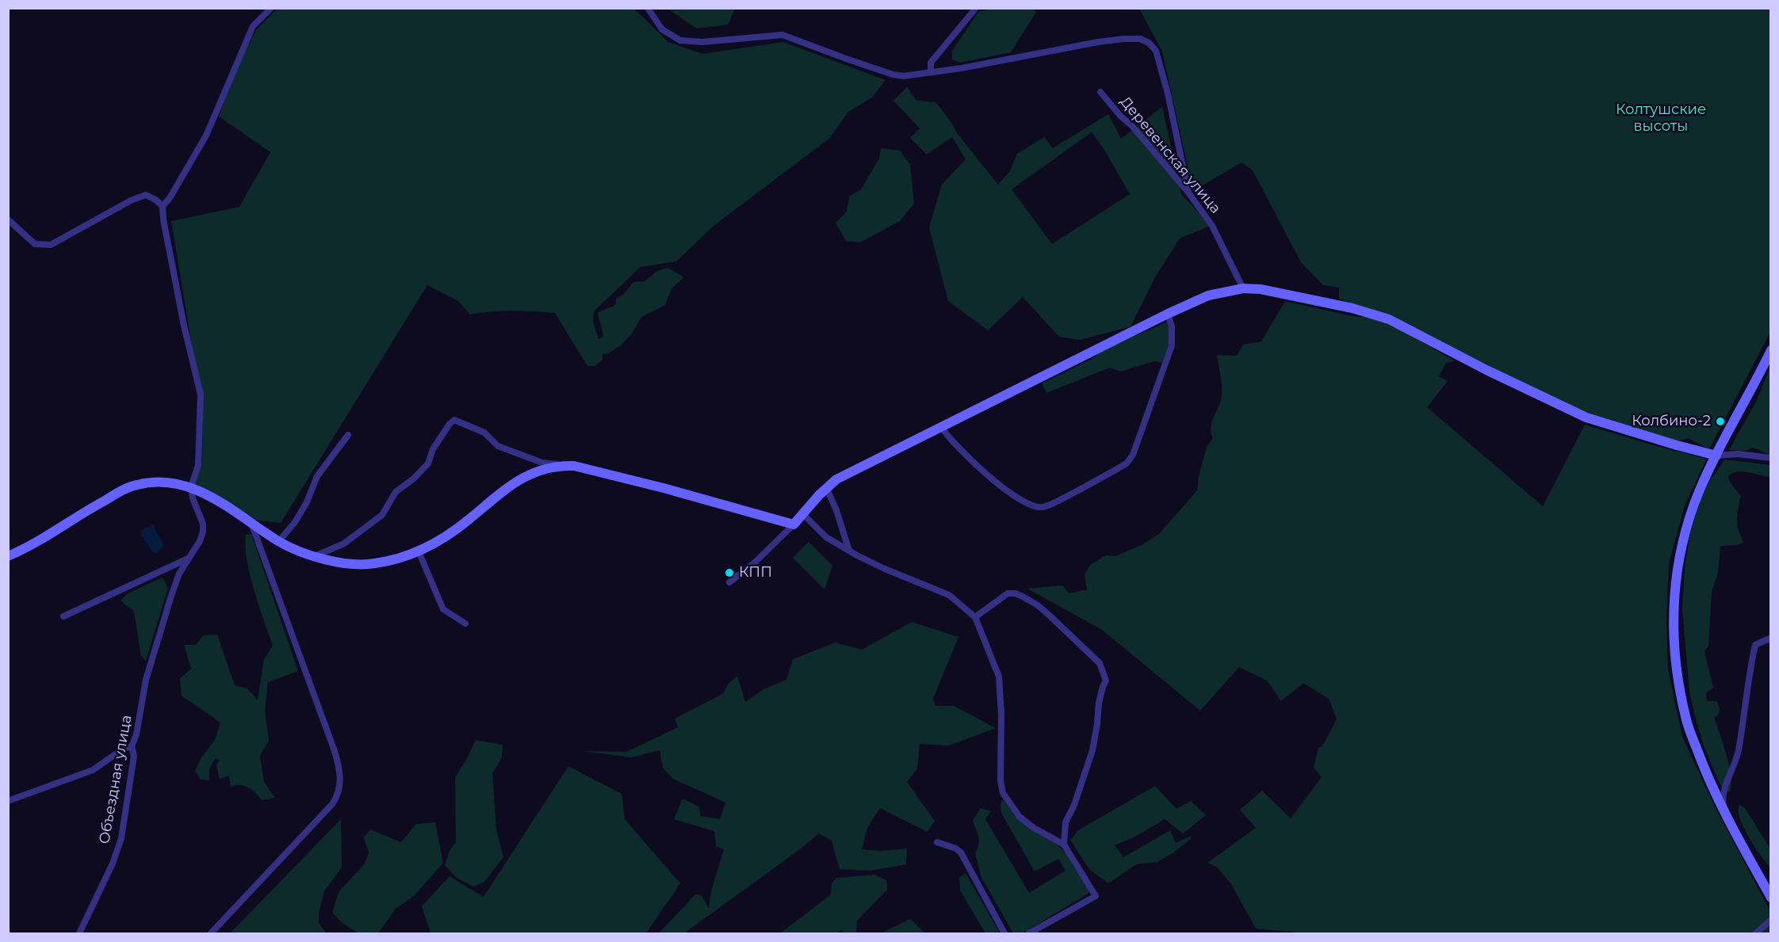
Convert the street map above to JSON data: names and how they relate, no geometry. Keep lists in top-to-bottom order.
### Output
{
  "streets": {
    "street": ["Деревенская улица", "Объездная улица"]
  },
  "parks": ["Колтушские высоты"],
  "places": ["Колбино-2", "КПП"]
}
